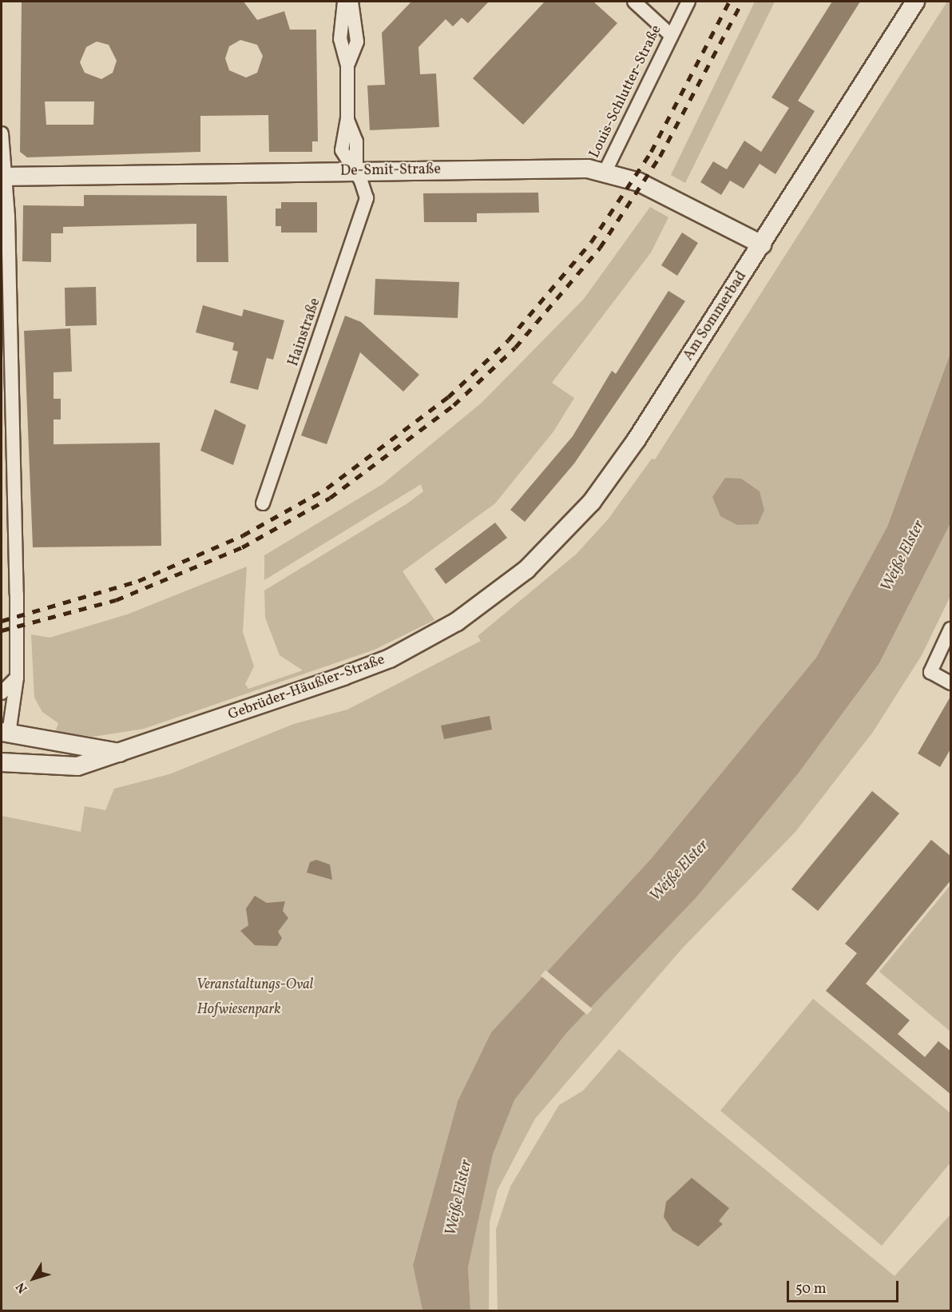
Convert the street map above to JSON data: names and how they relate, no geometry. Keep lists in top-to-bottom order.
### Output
{
  "streets": {
    "main road": ["De-Smit-Straße", "Am Sommerbad", "Gebrüder-Häußler-Straße"],
    "street": ["Louis-Schlutter-Straße", "Hainstraße"]
  },
  "crossings": [
    ["Louis-Schlutter-Straße", "De-Smit-Straße"],
    ["De-Smit-Straße", "Am Sommerbad"],
    ["De-Smit-Straße", "Hainstraße"],
    ["Am Sommerbad", "Gebrüder-Häußler-Straße"]
  ],
  "water": ["Weiße Elster"],
  "parks": ["Veranstaltungs-Oval", "Hofwiesenpark"],
  "scale_bar": "50 m",
  "north": "bottom left"
}
